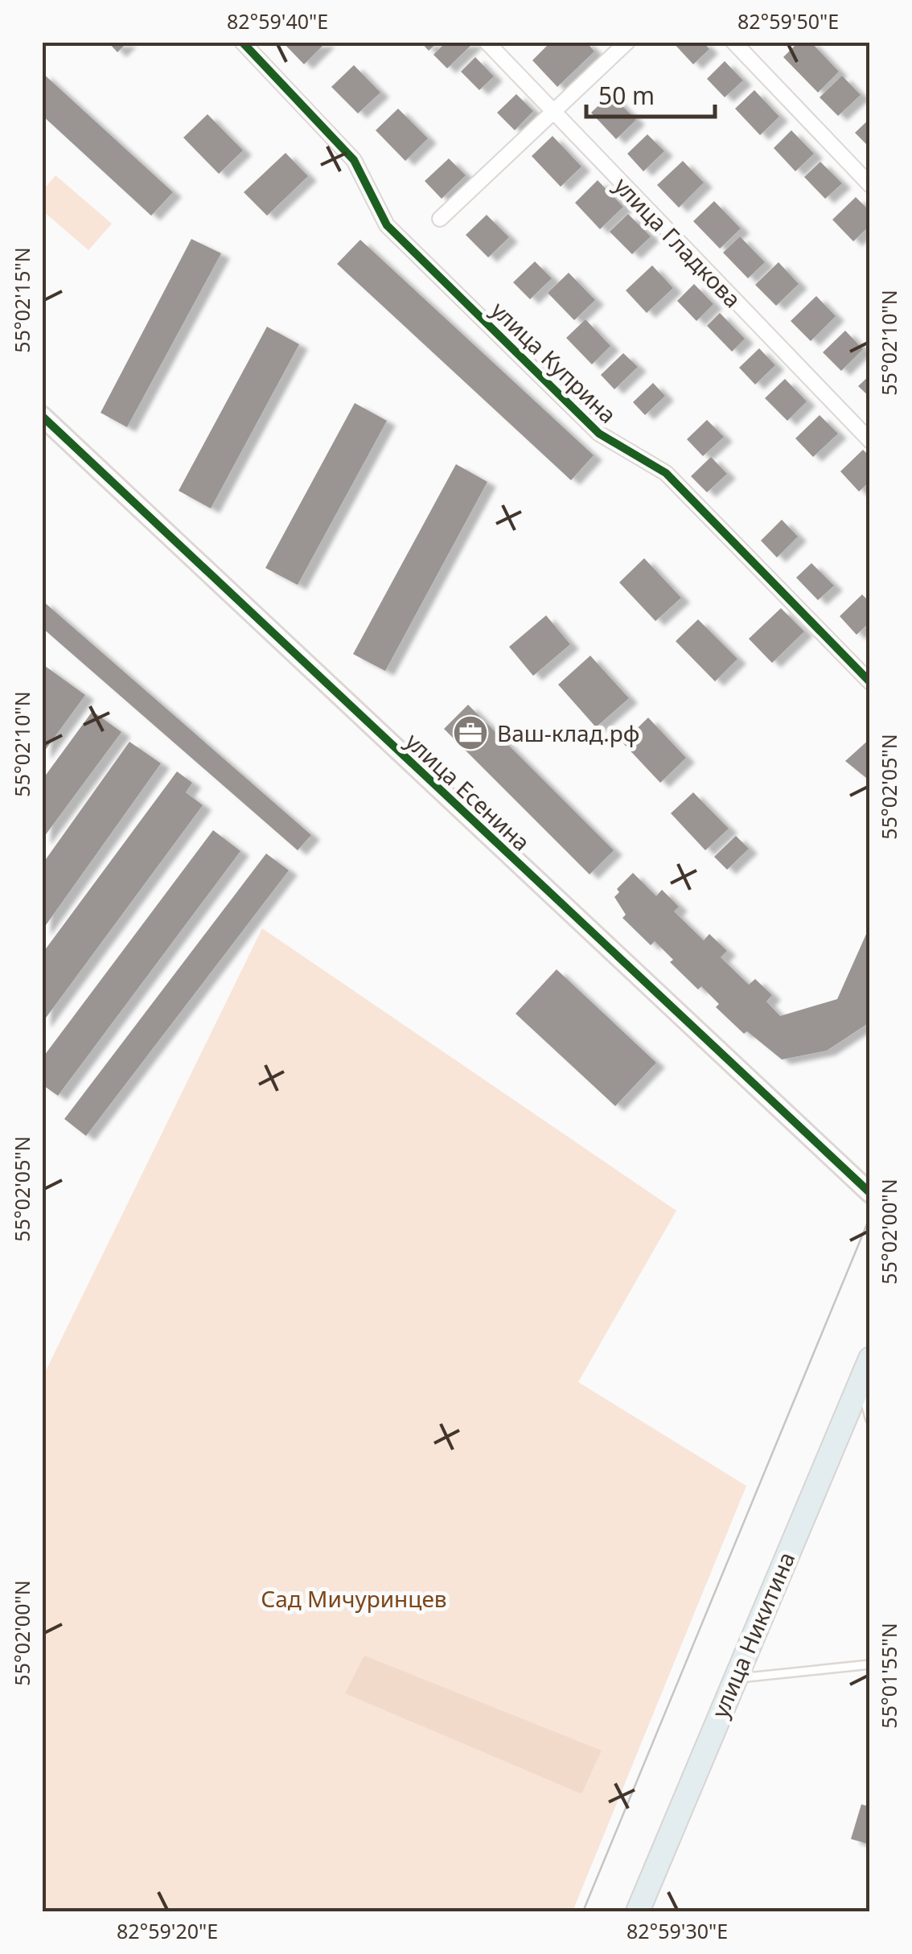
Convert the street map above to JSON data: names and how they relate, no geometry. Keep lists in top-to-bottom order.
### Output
{
  "streets": {
    "main road": ["улица Никитина"],
    "street": ["улица Гладкова", "улица Куприна", "улица Есенина"]
  },
  "parks": ["Сад Мичуринцев"],
  "places": {
    "office": ["Ваш-клад.рф"]
  },
  "scale_bar": "50 m",
  "coordinates": [
    "82°59'40\"E",
    "82°59'50\"E",
    "55°02'15\"N",
    "55°02'10\"N",
    "55°02'05\"N",
    "55°02'00\"N",
    "55°01'55\"N",
    "82°59'20\"E",
    "82°59'30\"E"
  ]
}
